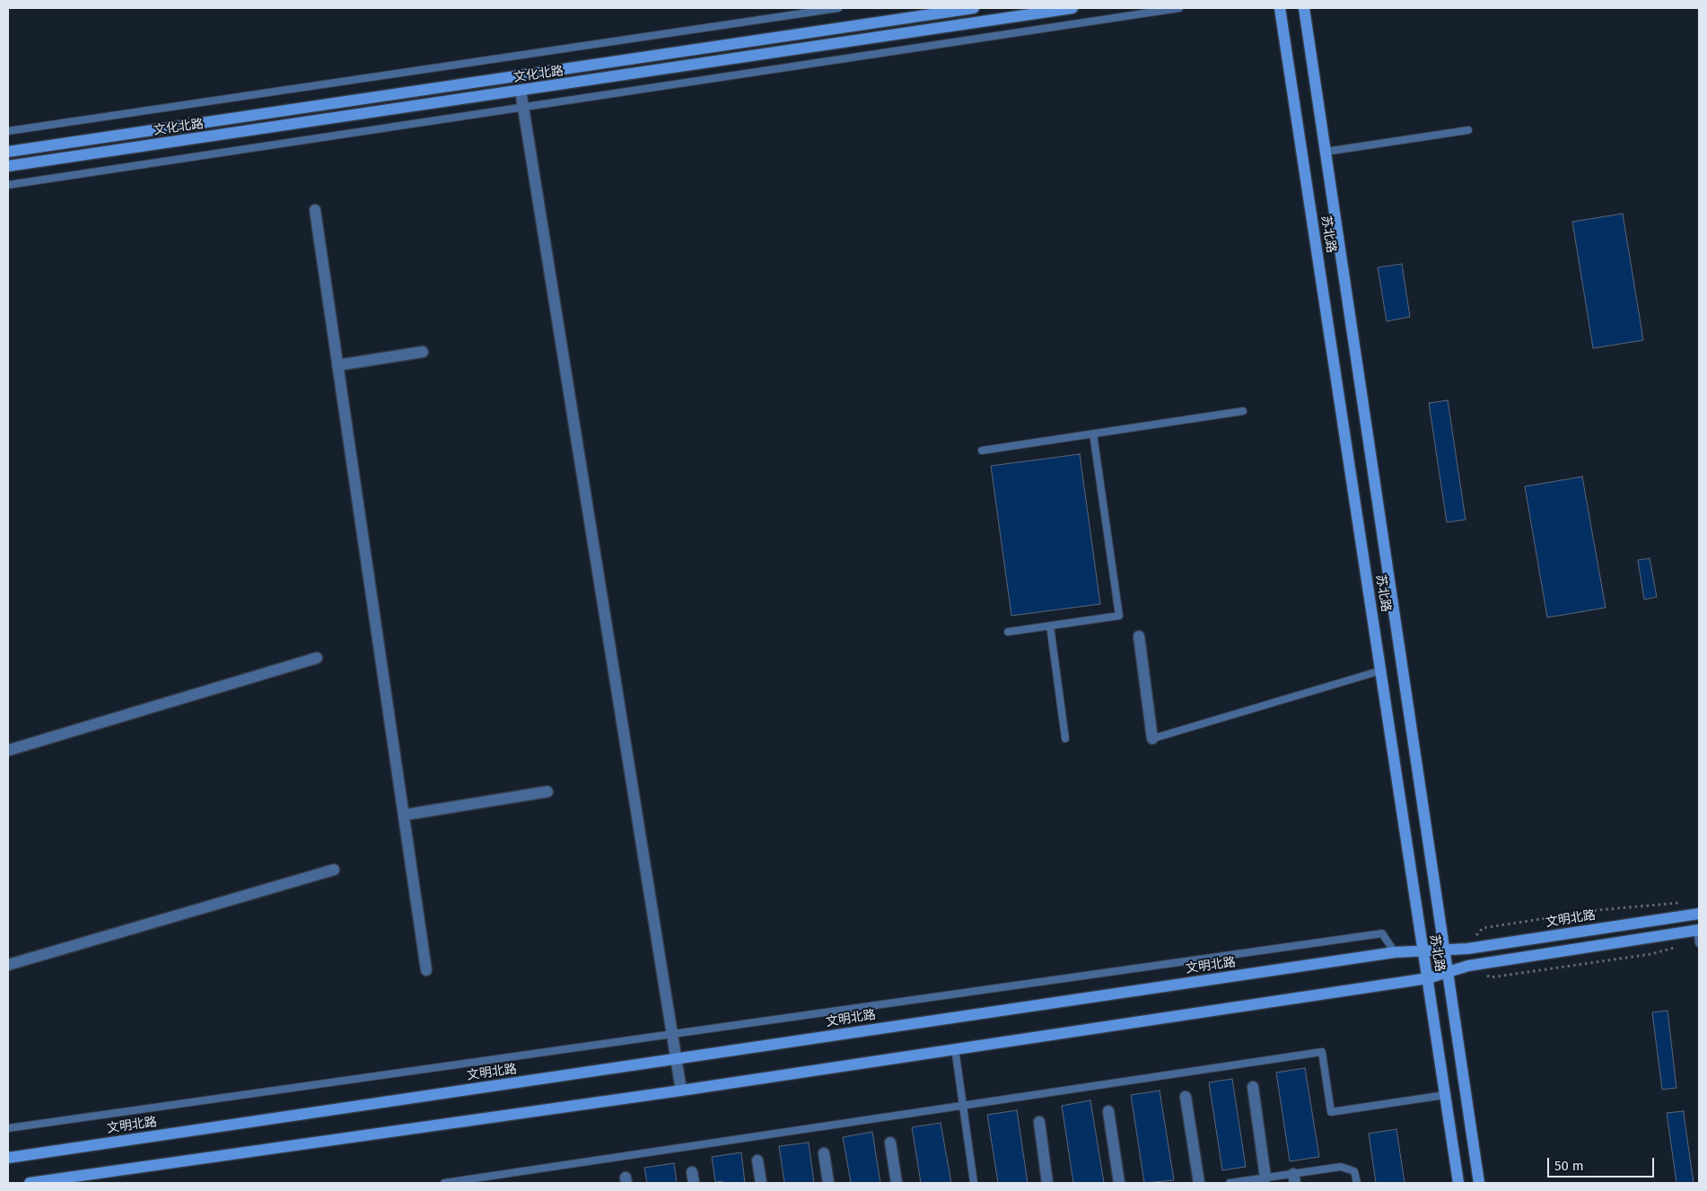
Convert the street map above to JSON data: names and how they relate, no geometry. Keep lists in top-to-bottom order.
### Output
{
  "streets": {
    "street": ["文化北路", "苏北路", "文明北路"]
  },
  "crossings": [
    ["苏北路", "文明北路"]
  ],
  "scale_bar": "50 m"
}
